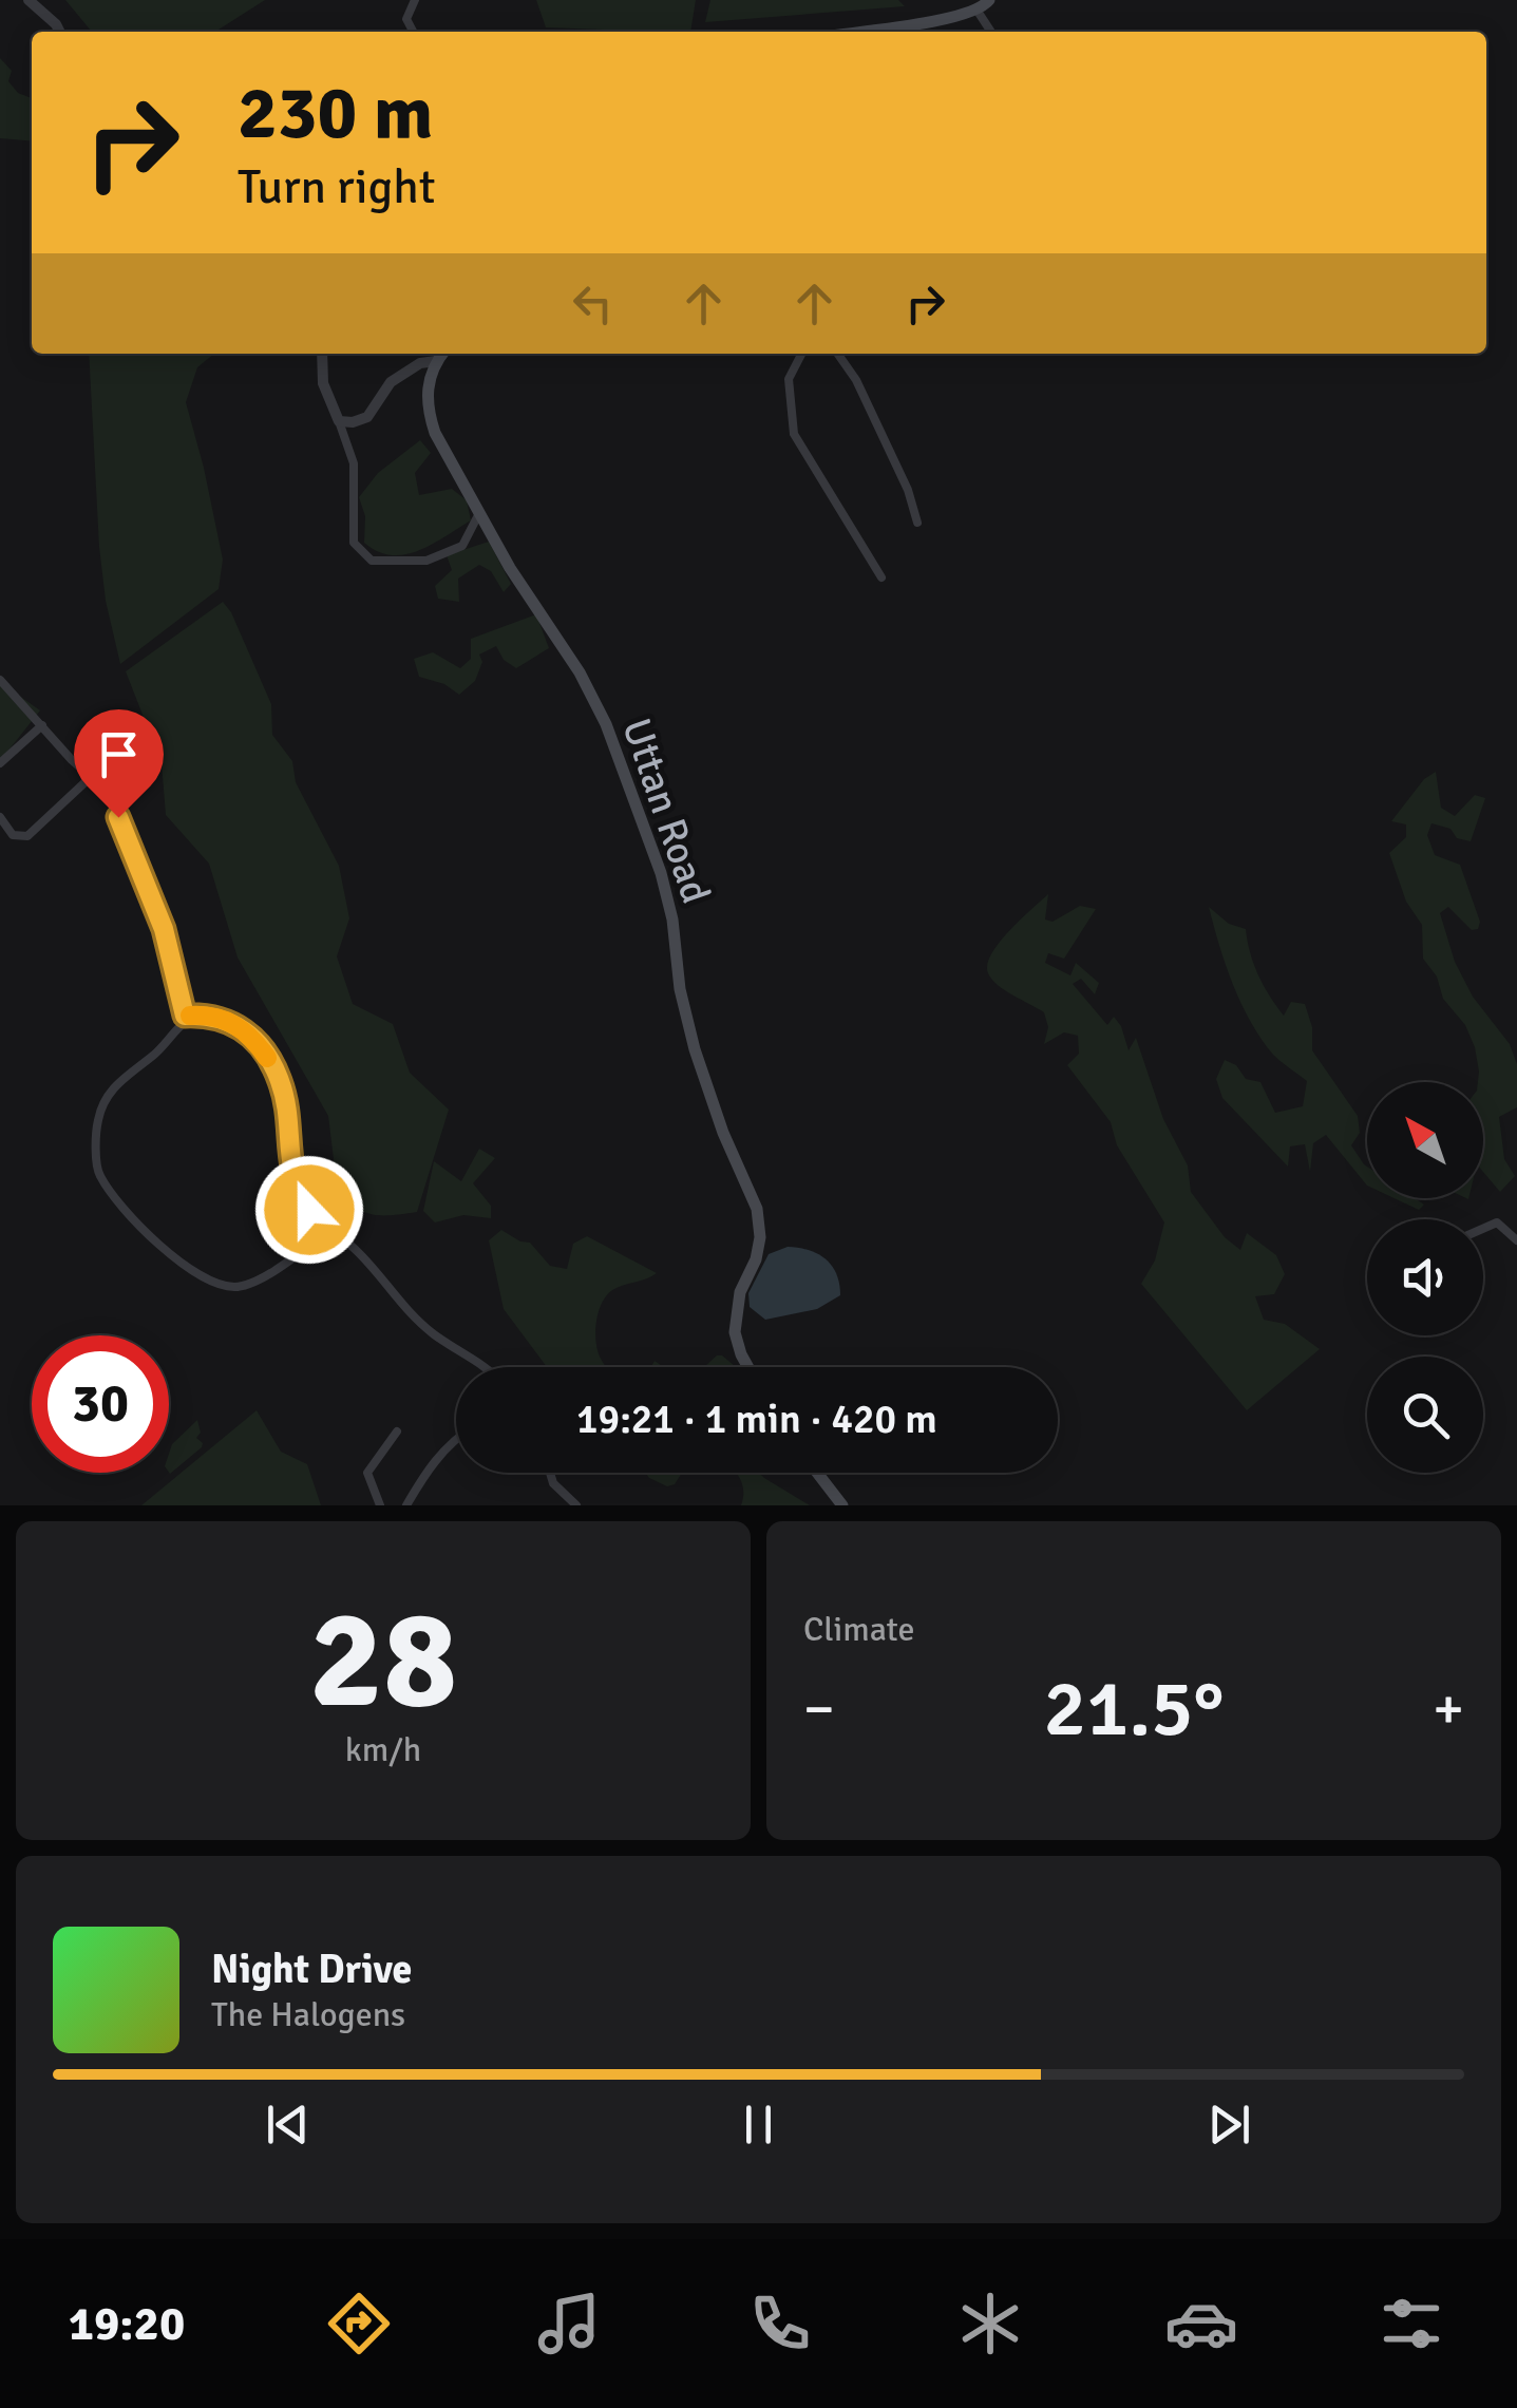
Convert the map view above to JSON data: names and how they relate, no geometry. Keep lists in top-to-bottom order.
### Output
{
  "streets": {
    "main road": ["Uttan Road"]
  },
  "north": "top left",
  "page": {
    "turn": ["230 m", "Turn right"],
    "limit": "30",
    "trip": "19:21 · 1 min · 420 m",
    "tile": [
      ["28", "km/h"],
      "Climate"
    ],
    "heat": ["−", "21.5°", "+"],
    "song": ["Night Drive", "The Halogens"],
    "tabs": "19:20"
  }
}
